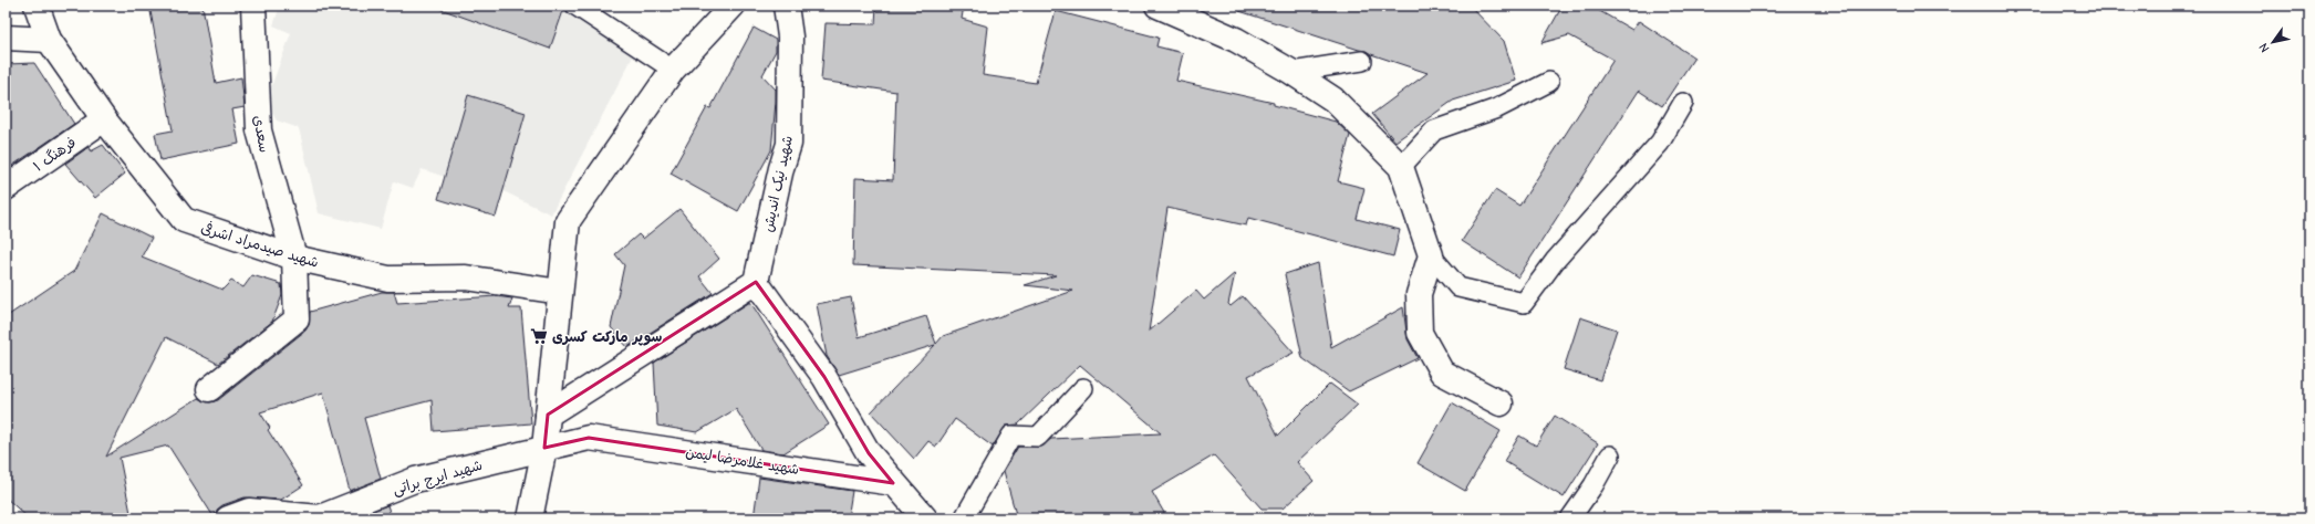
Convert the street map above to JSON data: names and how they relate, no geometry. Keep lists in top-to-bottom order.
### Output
{
  "streets": {
    "street": [
      "سعدی",
      "فرهنگ ۱",
      "شهید نیک اندیش",
      "شهید صیدمراد اشرفی",
      "شهید غلامرضا لیمن",
      "شهید ایرج براتی"
    ]
  },
  "crossings": [
    ["سعدی", "شهید صیدمراد اشرفی"],
    ["فرهنگ ۱", "شهید صیدمراد اشرفی"],
    ["شهید غلامرضا لیمن", "شهید ایرج براتی"]
  ],
  "places": {
    "supermarket": ["سوپر مارکت کسری"]
  },
  "north": "bottom left"
}
